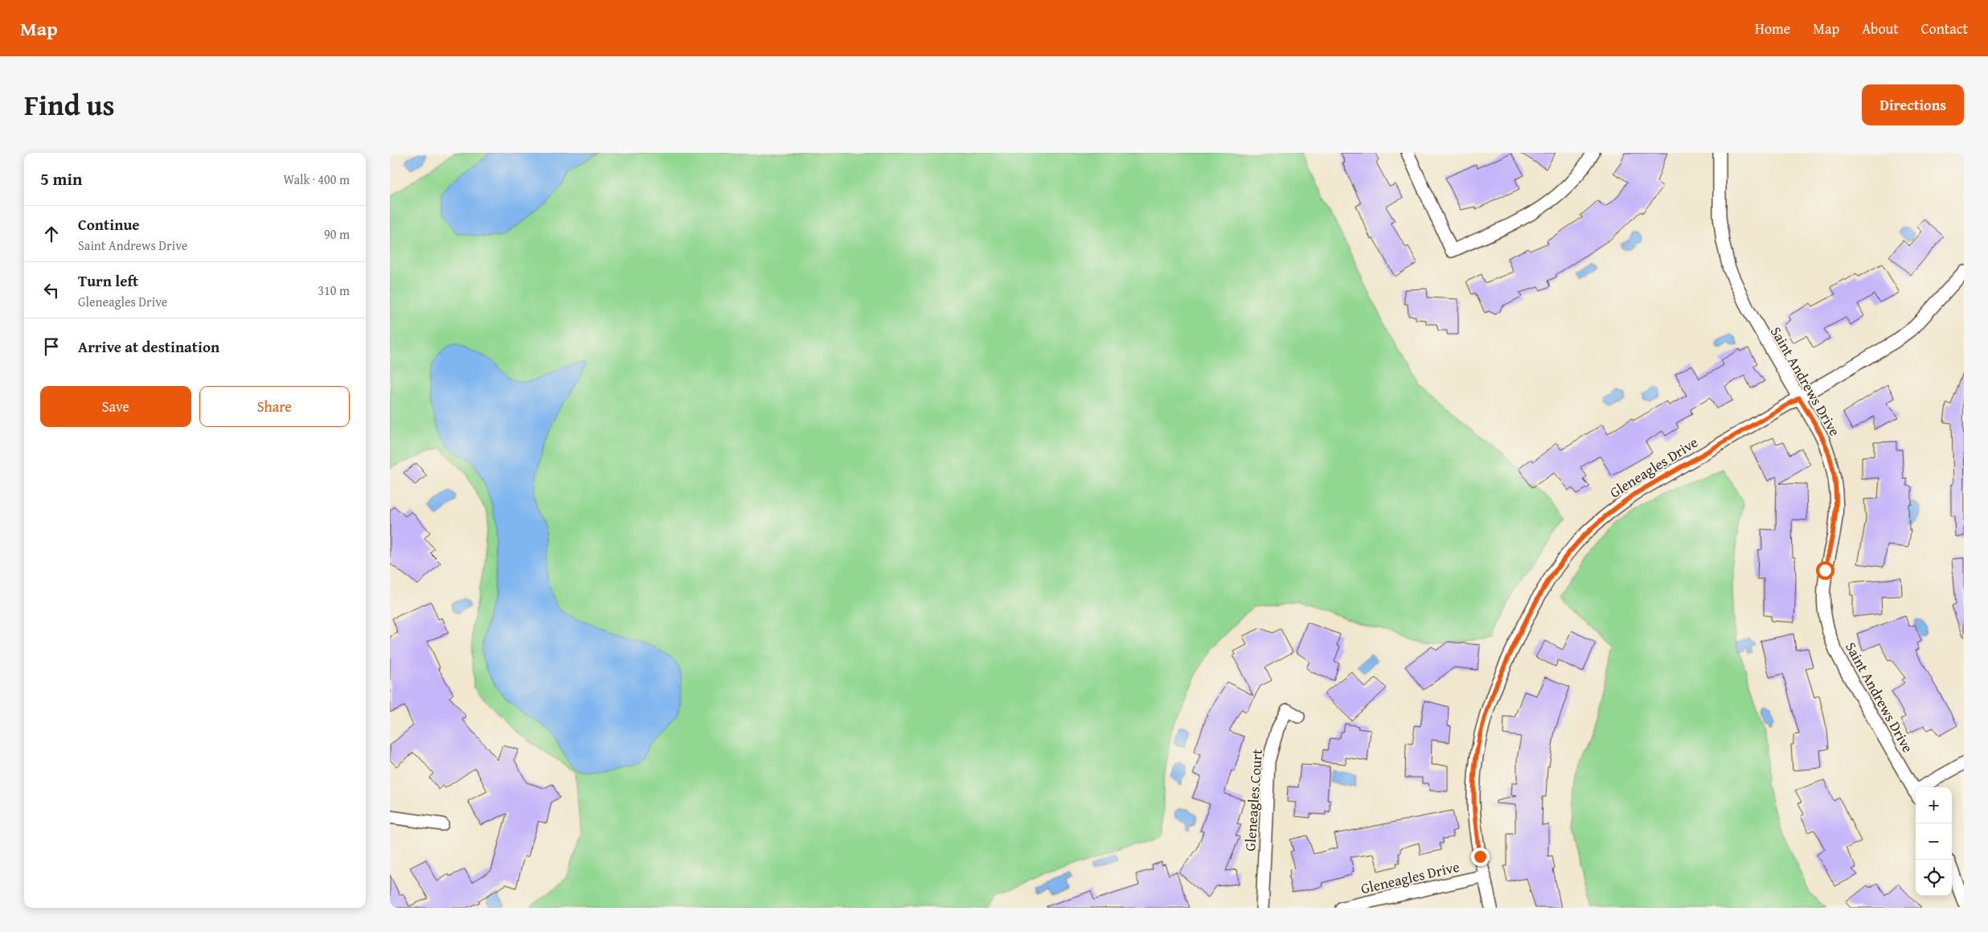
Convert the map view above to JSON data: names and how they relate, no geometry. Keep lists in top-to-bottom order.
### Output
{
  "streets": {
    "street": ["Saint Andrews Drive", "Gleneagles Drive", "Gleneagles Court"]
  },
  "crossings": [
    ["Saint Andrews Drive", "Gleneagles Drive"]
  ],
  "page": {
    "header": "Map",
    "nav": [
      "Home",
      "Map",
      "About",
      "Contact"
    ],
    "title": "Find us",
    "buttons": [
      "Directions",
      ["Save", "Share"]
    ],
    "heading": ["5 min", "Walk · 400 m"],
    "list": [
      ["Continue", "Saint Andrews Drive", "90 m"],
      ["Turn left", "Gleneagles Drive", "310 m"],
      "Arrive at destination"
    ],
    "map_buttons": ["+", "−"]
  }
}
